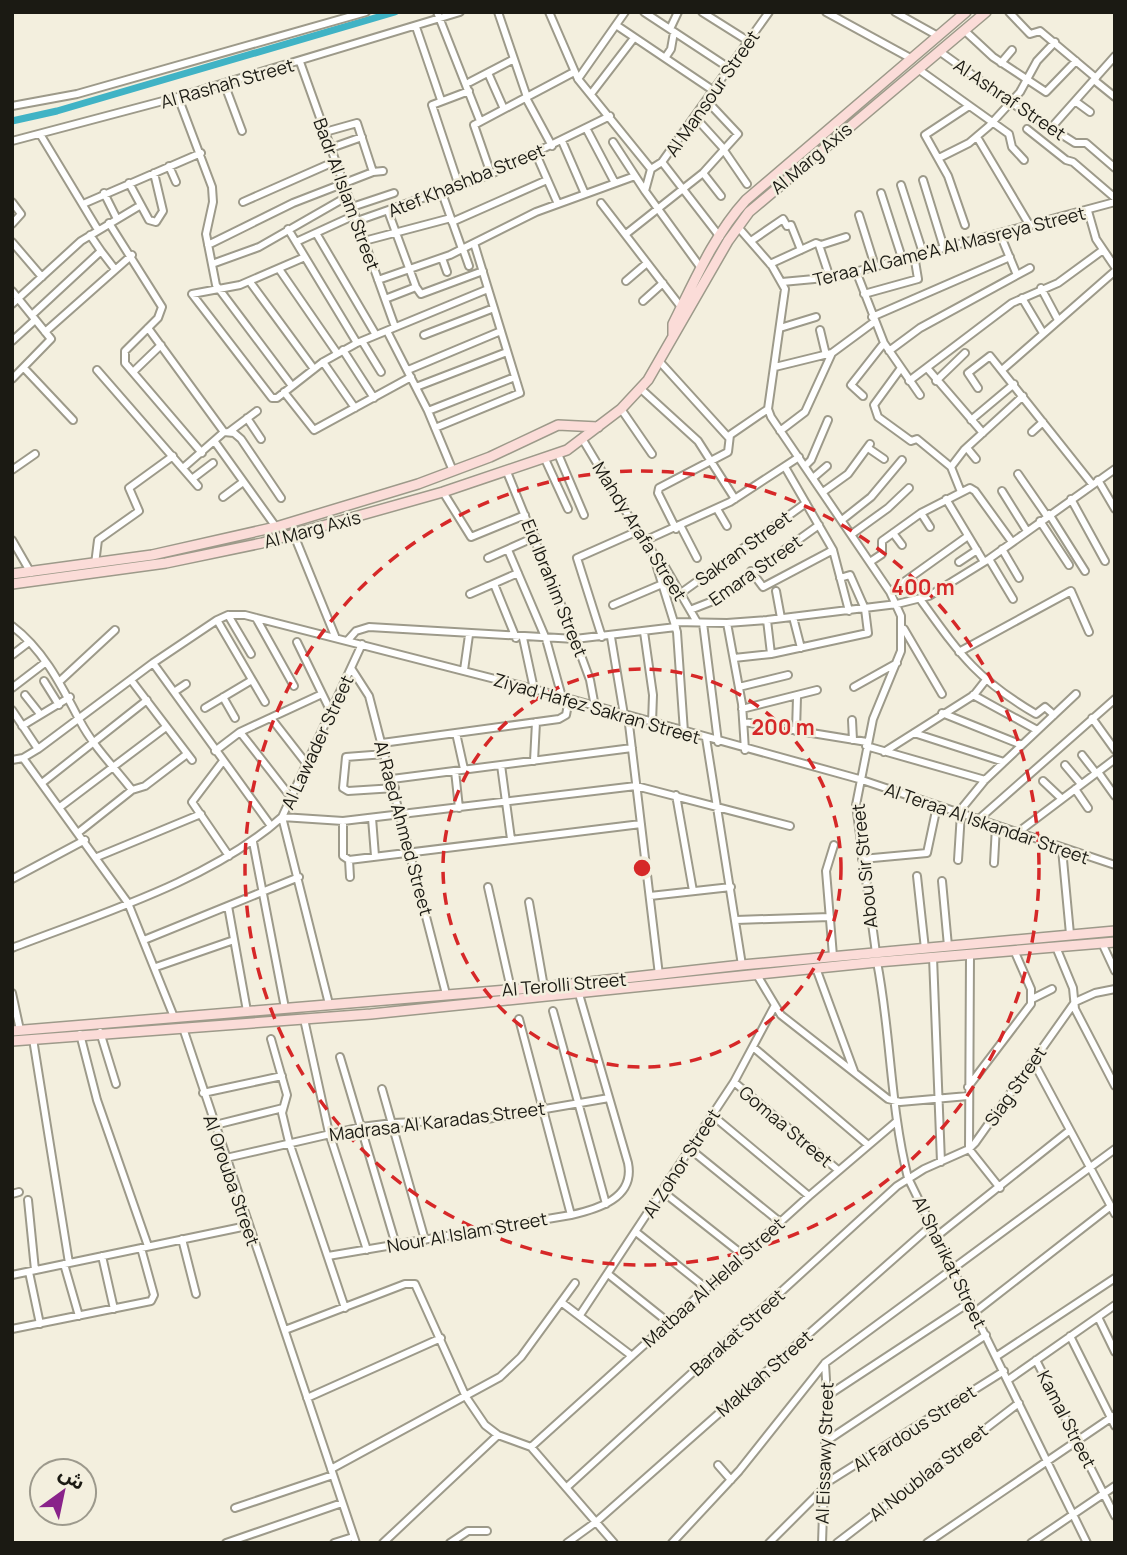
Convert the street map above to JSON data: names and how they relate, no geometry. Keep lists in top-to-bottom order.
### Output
{
  "streets": {
    "main road": ["Al Marg Axis", "Al Terolli Street"],
    "street": [
      "Al Rashah Street",
      "Al Mansour Street",
      "Al Ashraf Street",
      "Atef Khashba Street",
      "Badr Al Islam Street",
      "Teraa Al Game'A Al Masreya Street",
      "Mahdy Arafa Street",
      "Sakran Street",
      "Emara Street",
      "Eid Ibrahim Street",
      "Ziyad Hafez Sakran Street",
      "Al Lawader Street",
      "Al Teraa Al Iskandar Street",
      "Al Raed Ahmed Street",
      "Abou Sir Street",
      "Siag Street",
      "Madrasa Al Karadas Street",
      "Gomaa Street",
      "Al Zohor Street",
      "Al Orouba Street",
      "Nour Al Islam Street",
      "Al Sharikat Street",
      "Matbaa Al Helal Street",
      "Barakat Street",
      "Makkah Street",
      "Kamal Street",
      "Al Fardous Street",
      "Al Eissawy Street",
      "Al Noublaa Street"
    ]
  },
  "crossings": [
    ["Al Rashah Street", "Badr Al Islam Street"],
    ["Al Ashraf Street", "Al Marg Axis"],
    ["Al Marg Axis", "Mahdy Arafa Street"],
    ["Al Marg Axis", "Eid Ibrahim Street"],
    ["Atef Khashba Street", "Badr Al Islam Street"],
    ["Mahdy Arafa Street", "Sakran Street"],
    ["Mahdy Arafa Street", "Emara Street"],
    ["Eid Ibrahim Street", "Ziyad Hafez Sakran Street"],
    ["Ziyad Hafez Sakran Street", "Al Lawader Street"],
    ["Ziyad Hafez Sakran Street", "Al Teraa Al Iskandar Street"],
    ["Ziyad Hafez Sakran Street", "Abou Sir Street"],
    ["Al Lawader Street", "Al Raed Ahmed Street"],
    ["Al Lawader Street", "Al Terolli Street"],
    ["Al Teraa Al Iskandar Street", "Abou Sir Street"],
    ["Al Raed Ahmed Street", "Al Terolli Street"],
    ["Abou Sir Street", "Al Terolli Street"],
    ["Abou Sir Street", "Al Sharikat Street"],
    ["Al Terolli Street", "Al Orouba Street"],
    ["Al Terolli Street", "Al Sharikat Street"],
    ["Siag Street", "Al Sharikat Street"],
    ["Siag Street", "Barakat Street"],
    ["Madrasa Al Karadas Street", "Al Orouba Street"],
    ["Gomaa Street", "Al Zohor Street"],
    ["Gomaa Street", "Matbaa Al Helal Street"],
    ["Al Sharikat Street", "Matbaa Al Helal Street"],
    ["Al Sharikat Street", "Barakat Street"],
    ["Al Sharikat Street", "Makkah Street"],
    ["Al Sharikat Street", "Al Fardous Street"],
    ["Al Sharikat Street", "Al Noublaa Street"],
    ["Al Fardous Street", "Al Eissawy Street"]
  ],
  "north": "top right",
  "rings": ["400 m", "200 m"]
}
